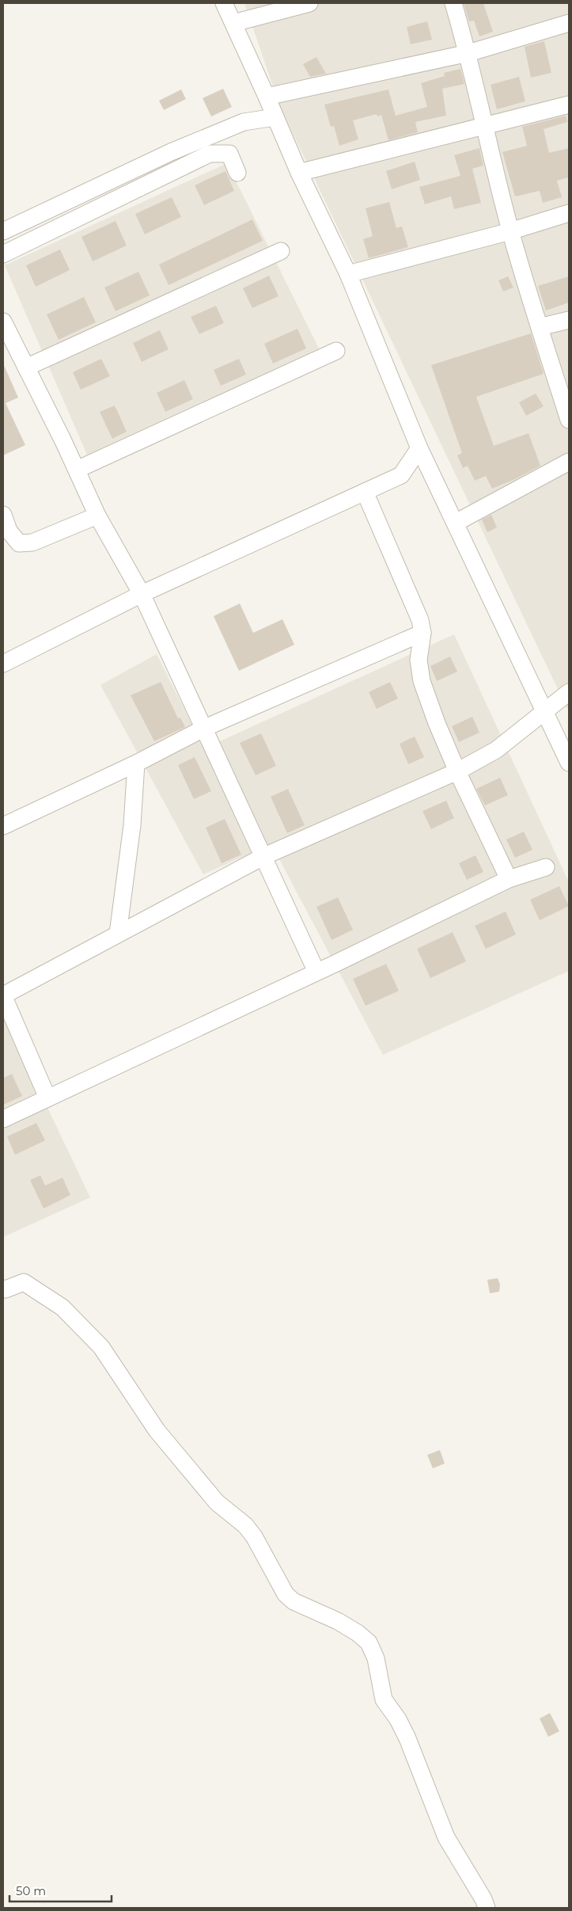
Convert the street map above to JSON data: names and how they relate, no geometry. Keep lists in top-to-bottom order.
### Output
{
  "scale_bar": "50 m"
}
